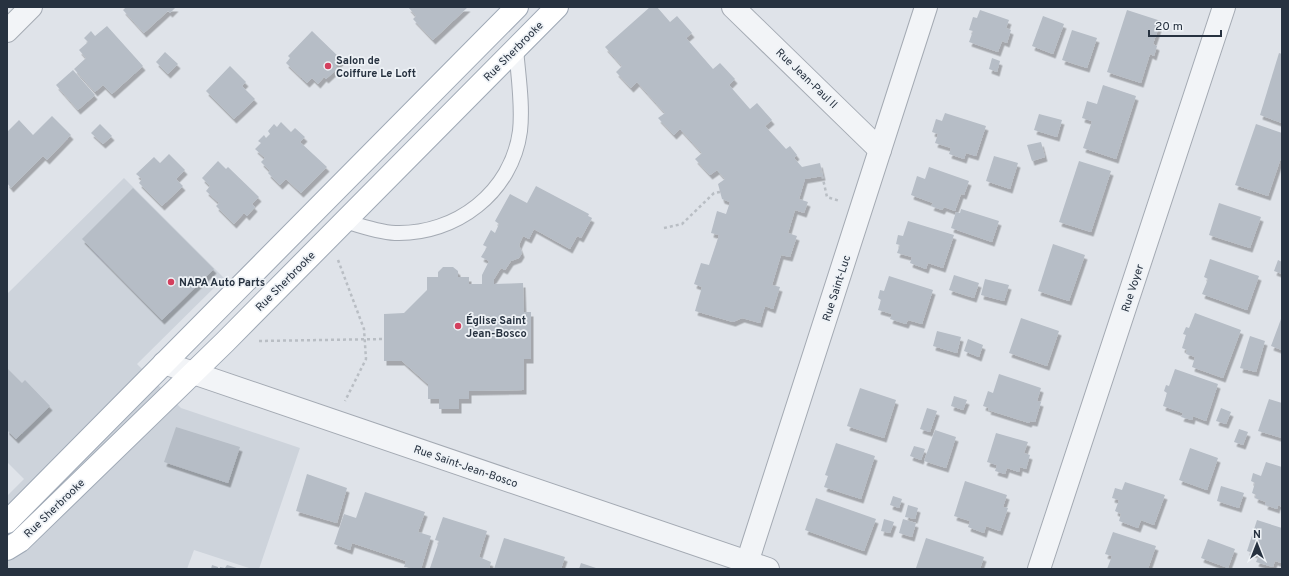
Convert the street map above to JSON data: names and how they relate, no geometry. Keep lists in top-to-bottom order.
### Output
{
  "streets": {
    "main road": ["Rue Sherbrooke"],
    "street": [
      "Rue Jean-Paul II",
      "Rue Saint-Luc",
      "Rue Voyer",
      "Rue Saint-Jean-Bosco"
    ]
  },
  "crossings": [
    ["Rue Sherbrooke", "Rue Saint-Jean-Bosco"],
    ["Rue Jean-Paul II", "Rue Saint-Luc"],
    ["Rue Saint-Luc", "Rue Saint-Jean-Bosco"]
  ],
  "places": ["Salon de Coiffure Le Loft", "NAPA Auto Parts", "Église Saint Jean-Bosco"],
  "scale_bar": "20 m",
  "north": "top"
}
